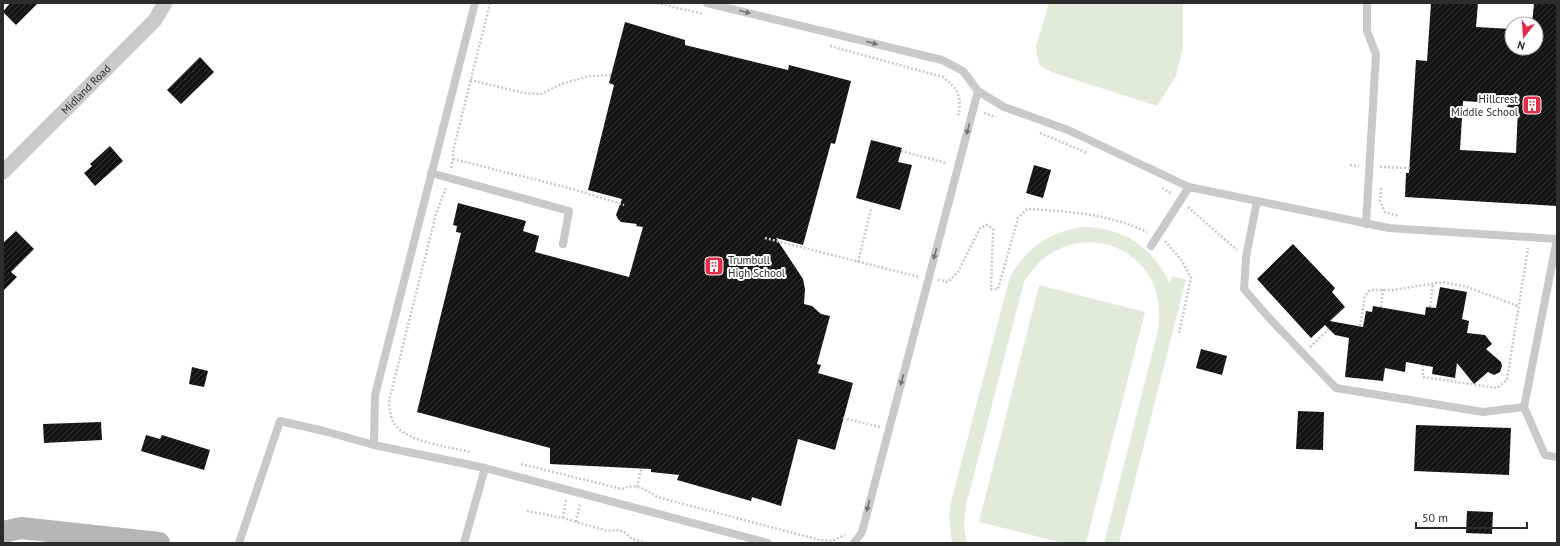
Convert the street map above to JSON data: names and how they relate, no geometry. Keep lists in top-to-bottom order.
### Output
{
  "streets": {
    "street": ["Midland Road"]
  },
  "places": {
    "building": ["Hillcrest Middle School", "Trumbull High School"]
  },
  "scale_bar": "50 m",
  "north": "bottom"
}
